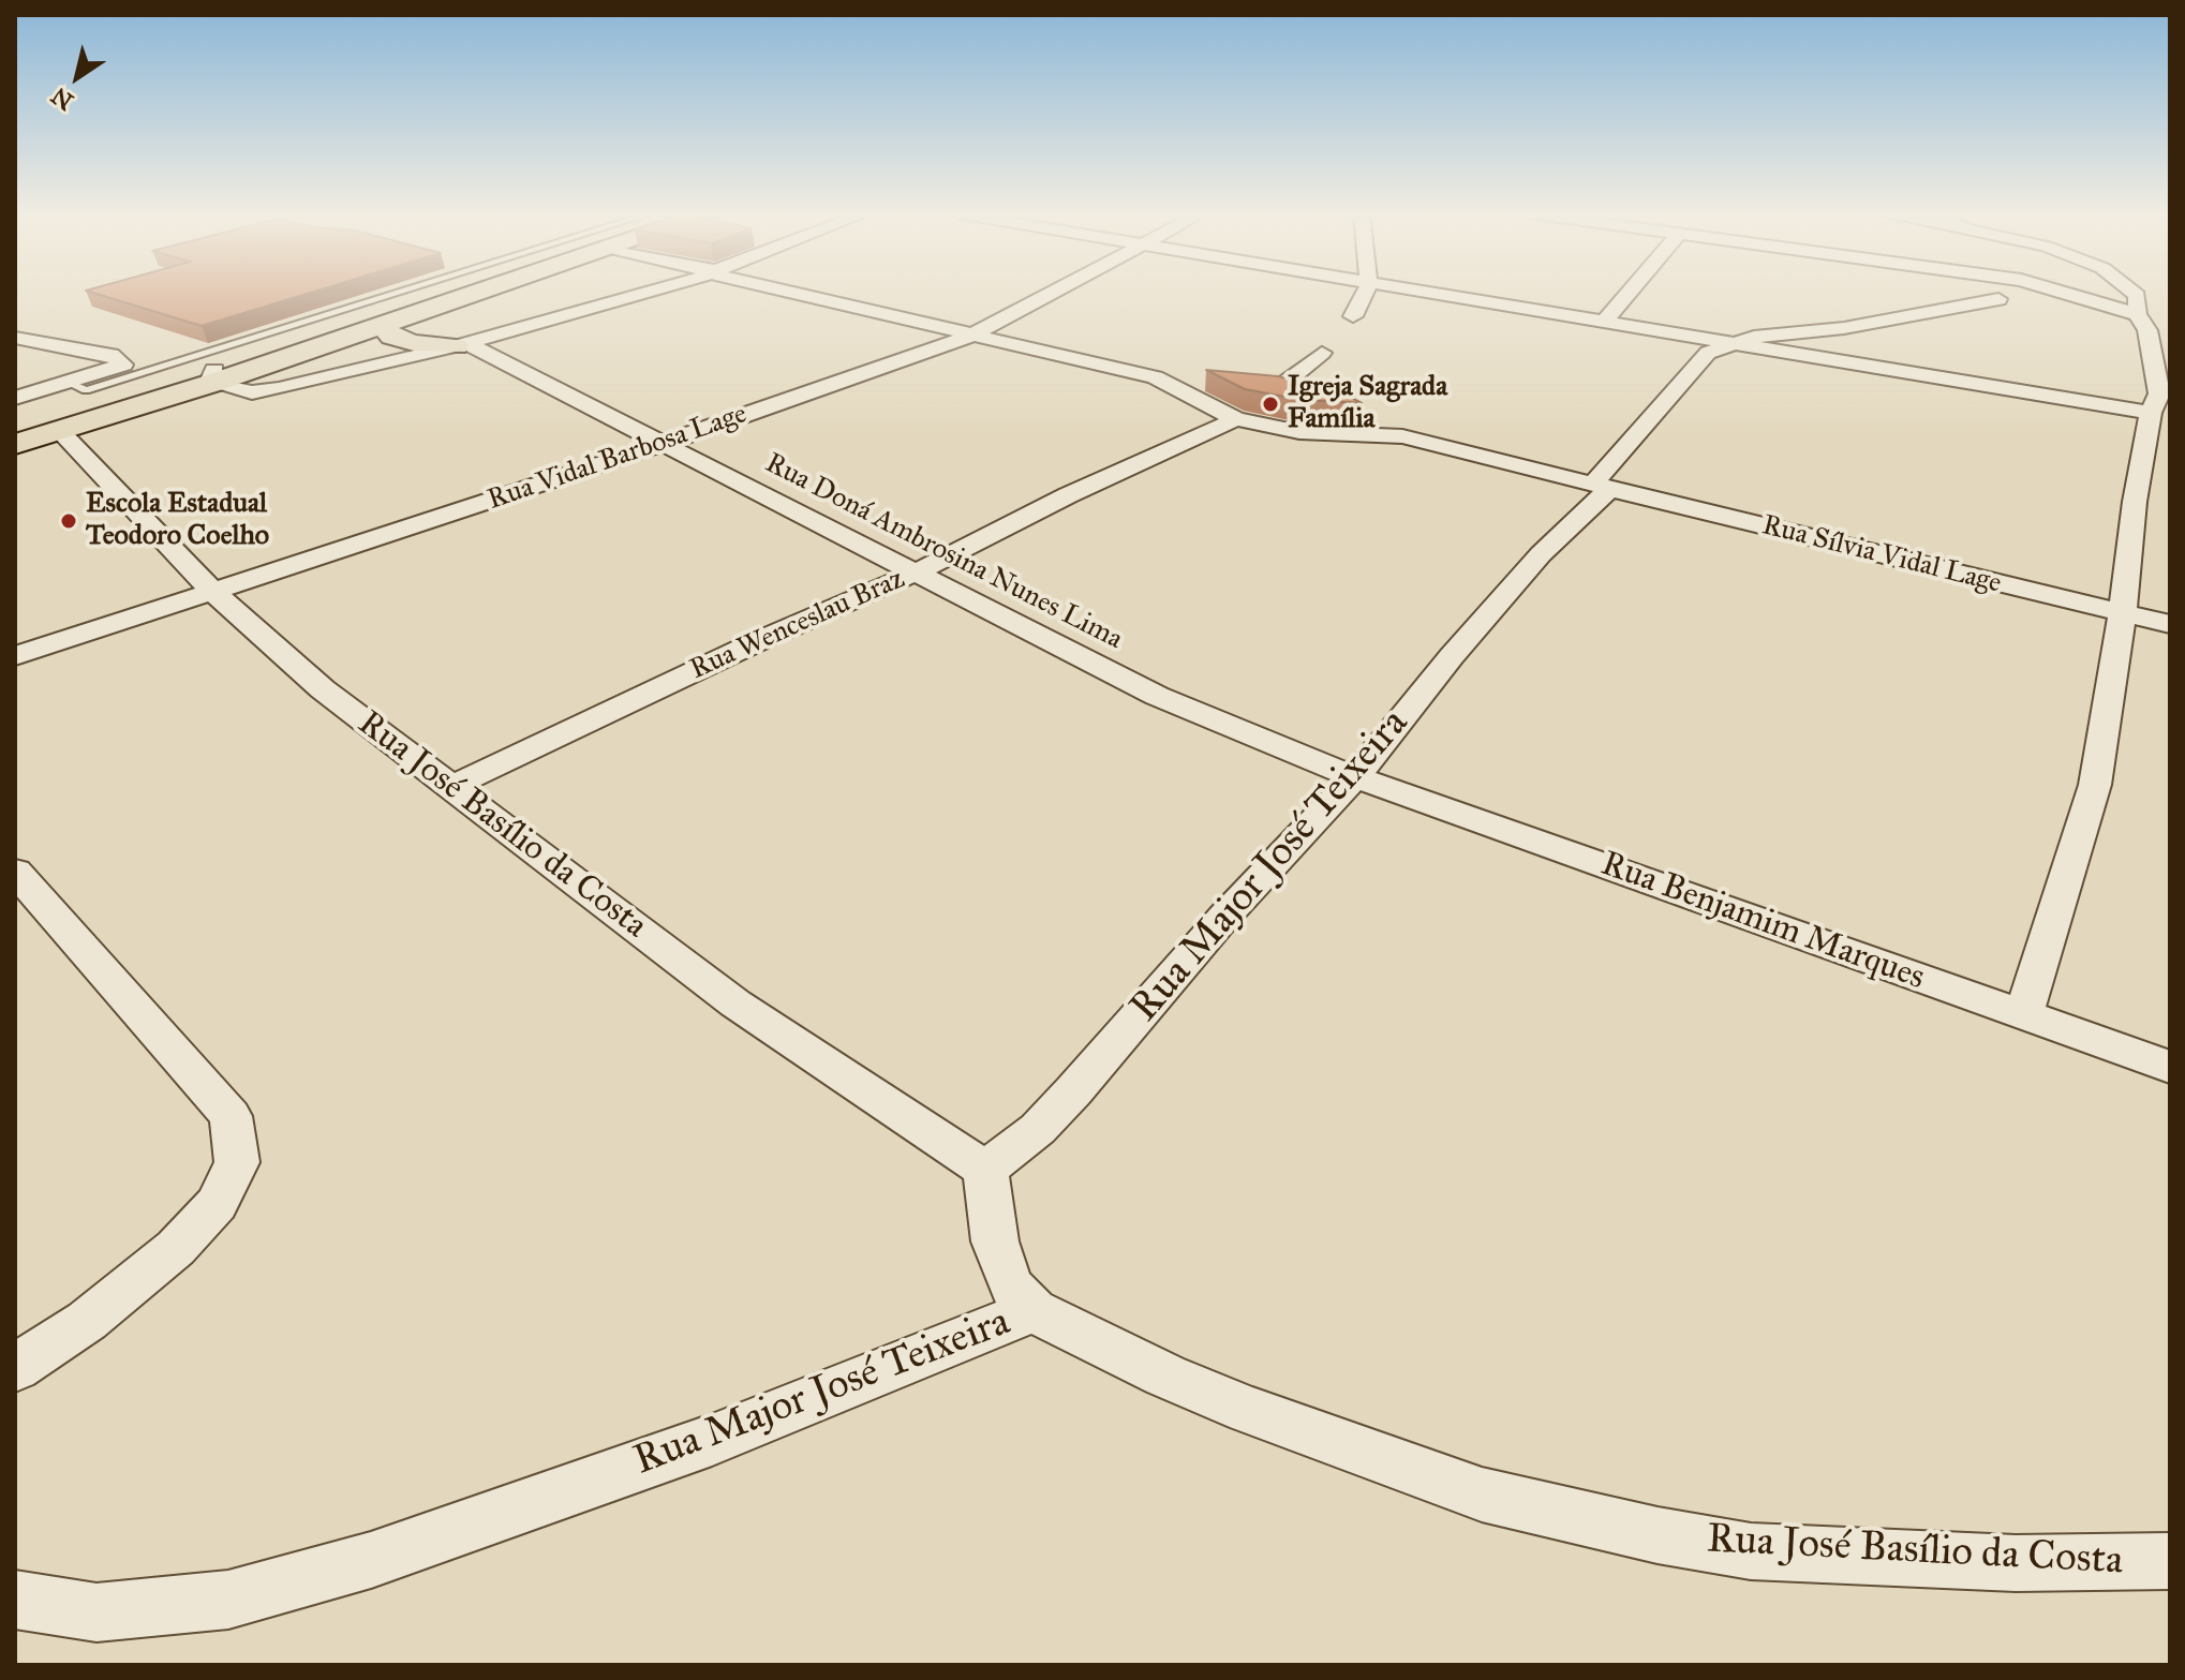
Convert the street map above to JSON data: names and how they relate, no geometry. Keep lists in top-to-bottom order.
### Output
{
  "streets": {
    "street": [
      "Rua Vidal Barbosa Lage",
      "Rua Doná Ambrosina Nunes Lima",
      "Rua Sílvia Vidal Lage",
      "Rua Wenceslau Braz",
      "Rua José Basílio da Costa",
      "Rua Major José Teixeira",
      "Rua Benjamim Marques"
    ]
  },
  "crossings": [
    ["Rua Vidal Barbosa Lage", "Rua Doná Ambrosina Nunes Lima"],
    ["Rua Vidal Barbosa Lage", "Rua José Basílio da Costa"],
    ["Rua Doná Ambrosina Nunes Lima", "Rua Wenceslau Braz"],
    ["Rua Doná Ambrosina Nunes Lima", "Rua Major José Teixeira"],
    ["Rua Doná Ambrosina Nunes Lima", "Rua Benjamim Marques"],
    ["Rua Sílvia Vidal Lage", "Rua Major José Teixeira"],
    ["Rua Wenceslau Braz", "Rua José Basílio da Costa"],
    ["Rua José Basílio da Costa", "Rua Major José Teixeira"],
    ["Rua Major José Teixeira", "Rua Benjamim Marques"]
  ],
  "places": ["Igreja Sagrada Família", "Escola Estadual Teodoro Coelho"],
  "north": "bottom left"
}
